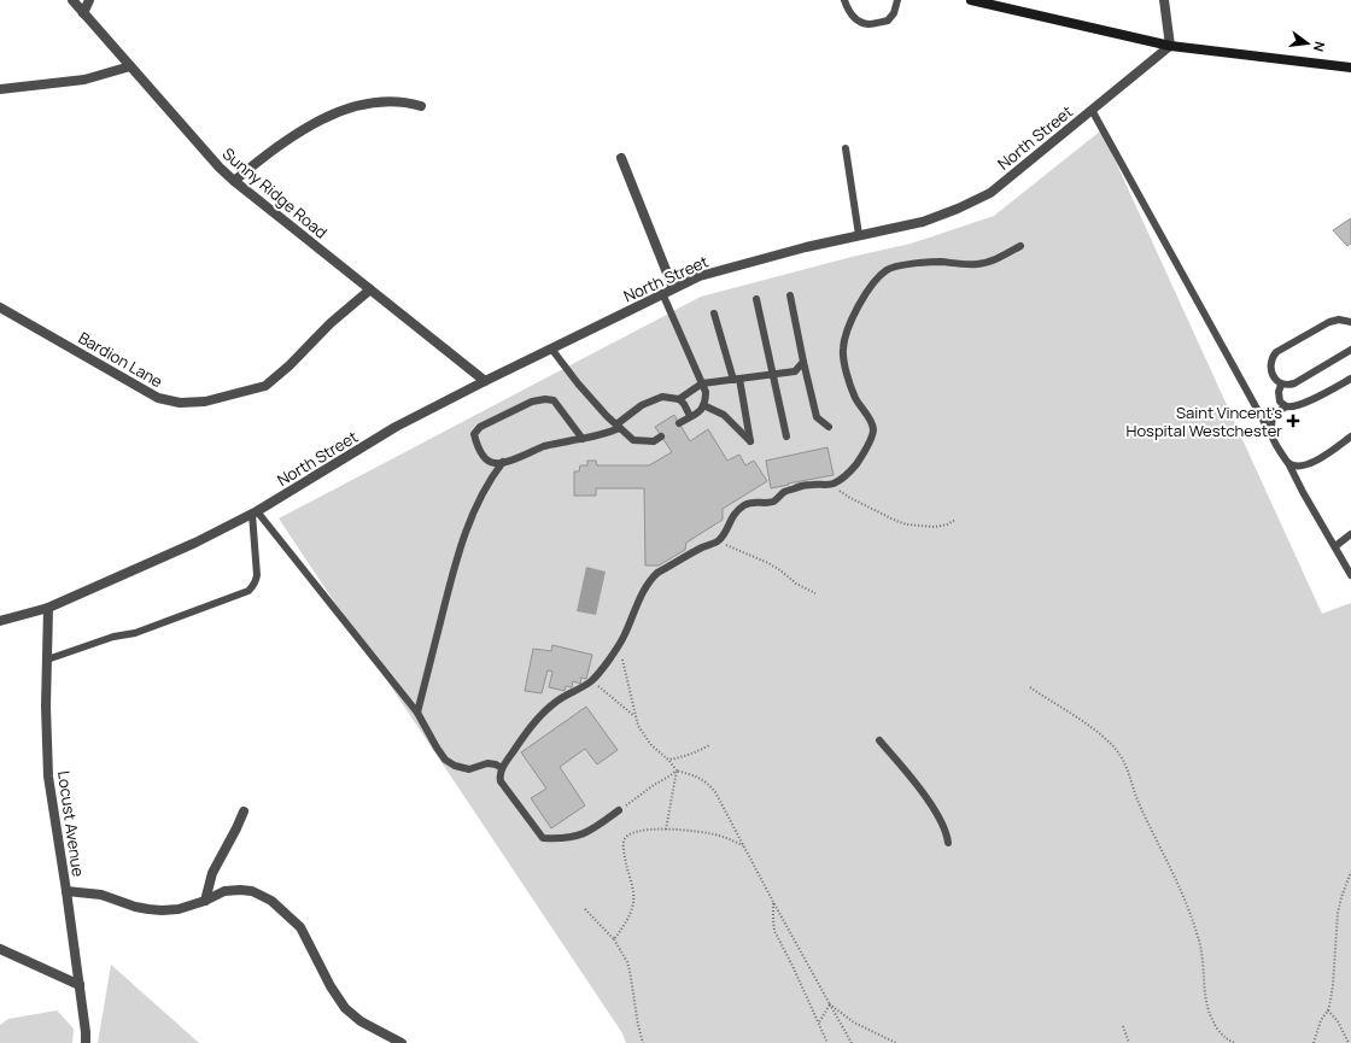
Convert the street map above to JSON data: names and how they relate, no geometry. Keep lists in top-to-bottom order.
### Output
{
  "streets": {
    "street": [
      "North Street",
      "Sunny Ridge Road",
      "Bardion Lane",
      "Locust Avenue"
    ]
  },
  "crossings": [
    ["North Street", "Sunny Ridge Road"],
    ["North Street", "Locust Avenue"],
    ["Sunny Ridge Road", "Bardion Lane"]
  ],
  "places": {
    "health": ["Saint Vincent's Hospital Westchester"]
  },
  "north": "right"
}
